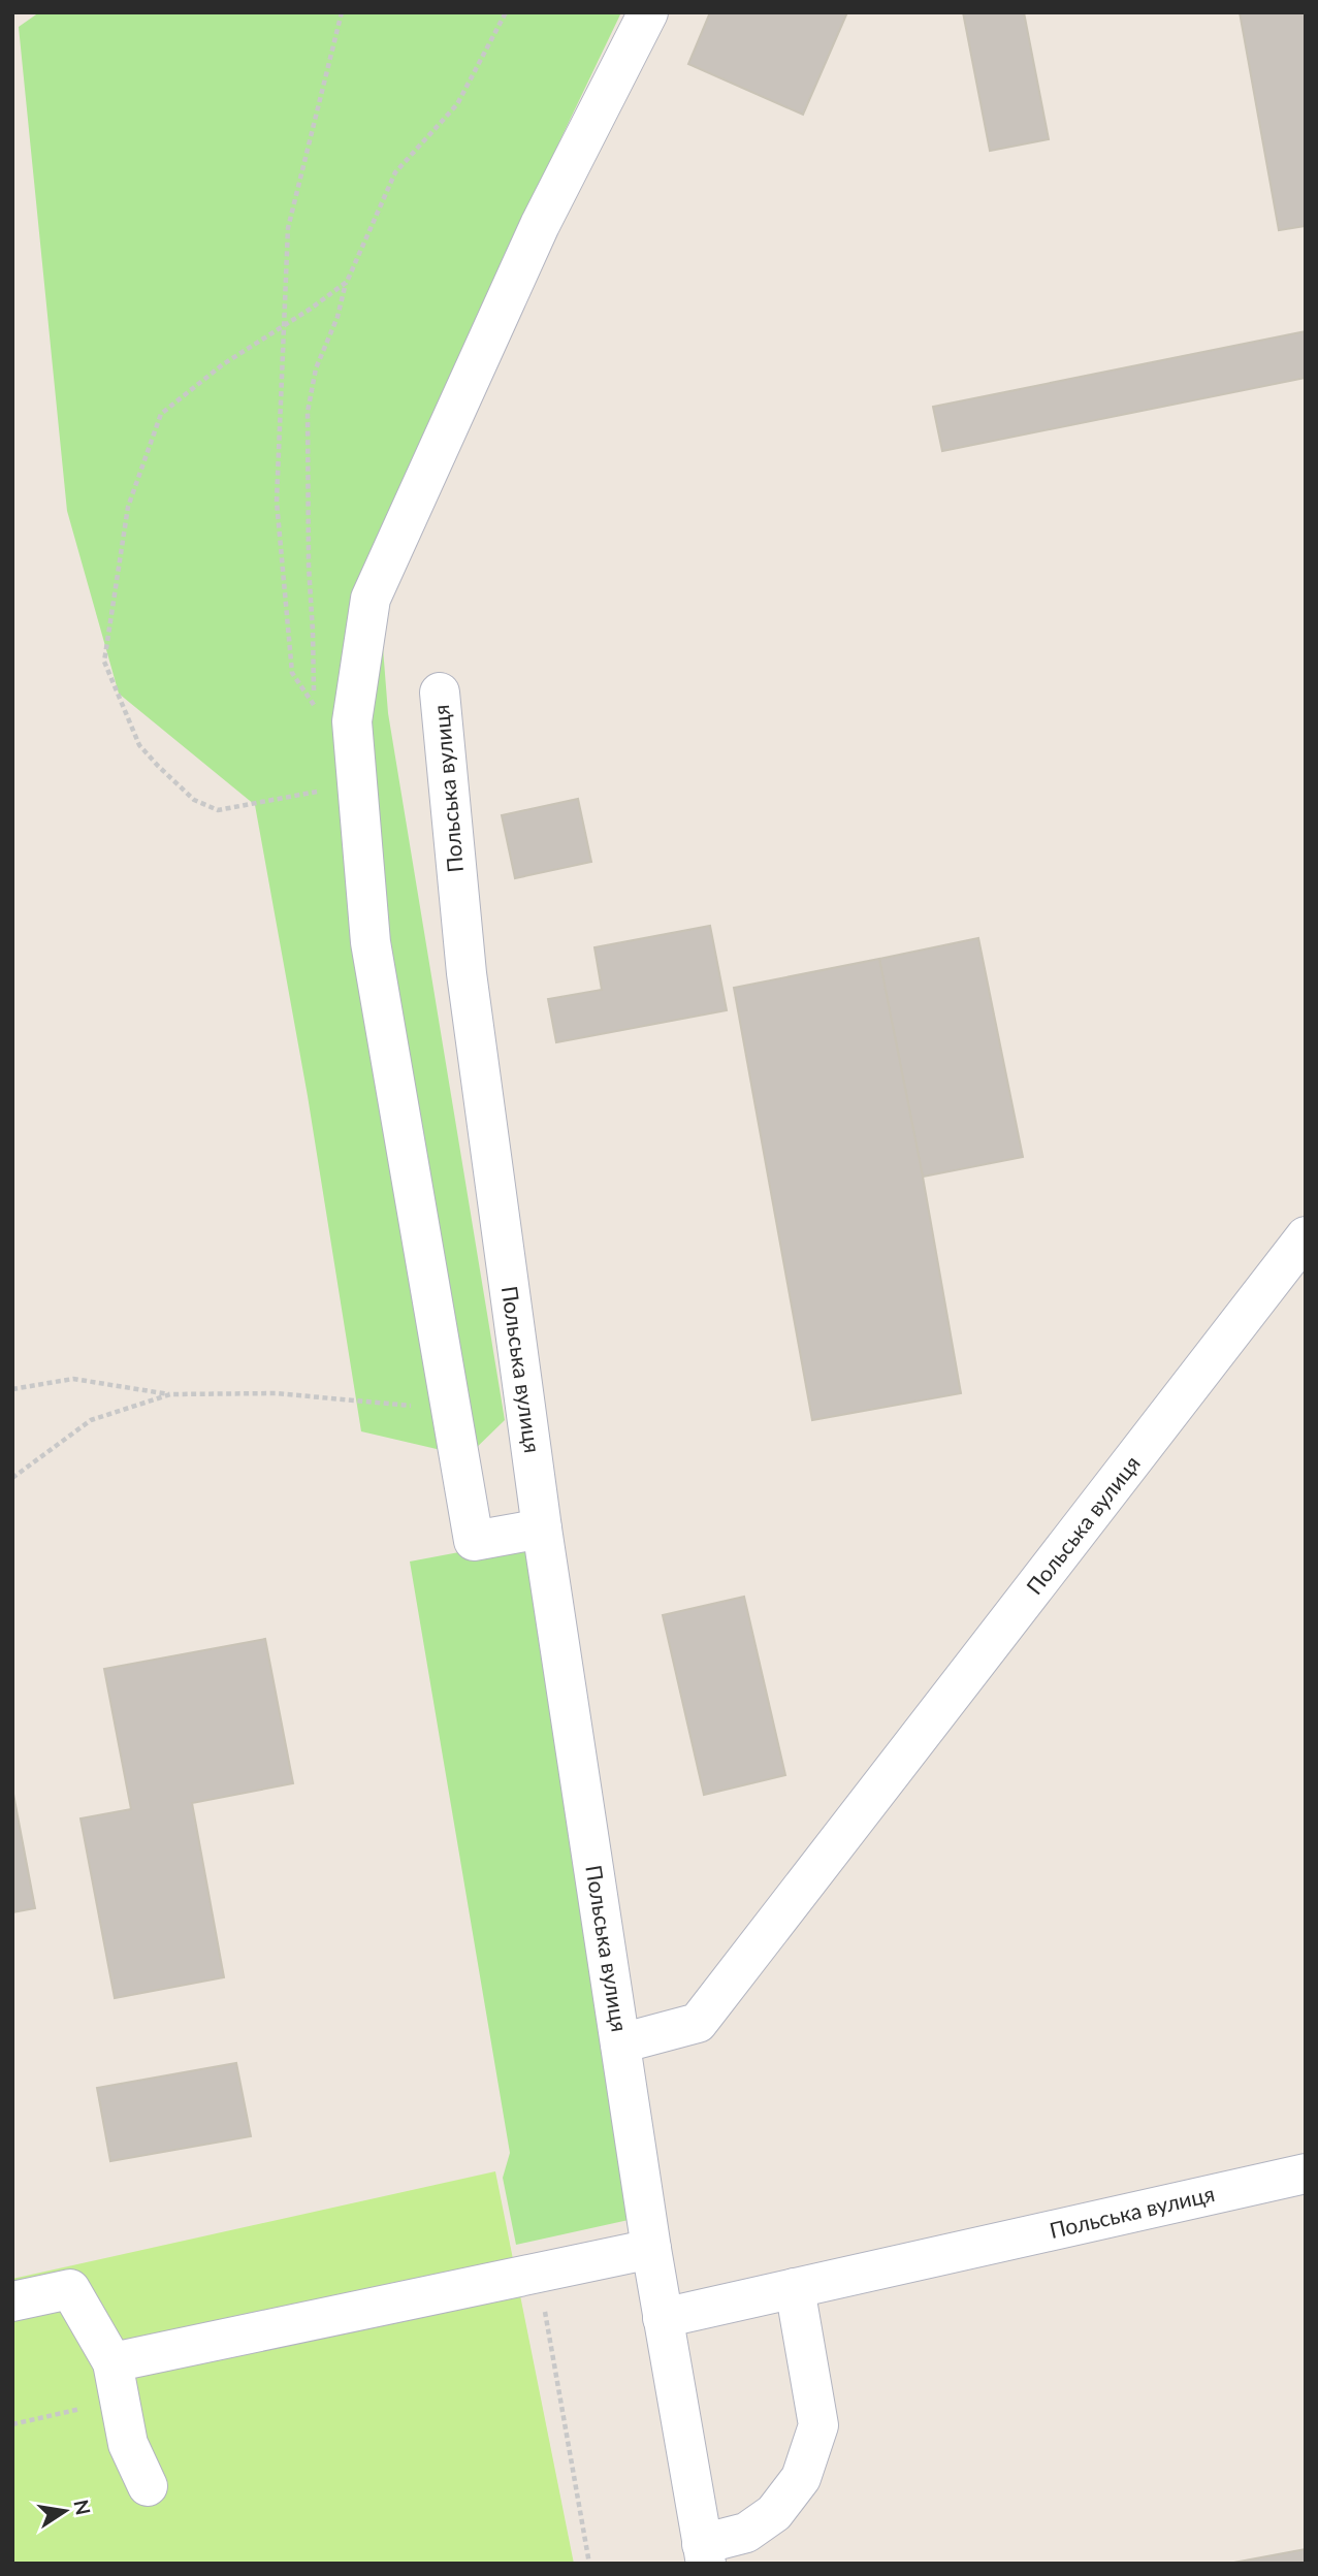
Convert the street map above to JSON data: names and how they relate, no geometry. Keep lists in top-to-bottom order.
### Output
{
  "streets": {
    "street": ["Польська вулиця"]
  },
  "north": "right"
}
